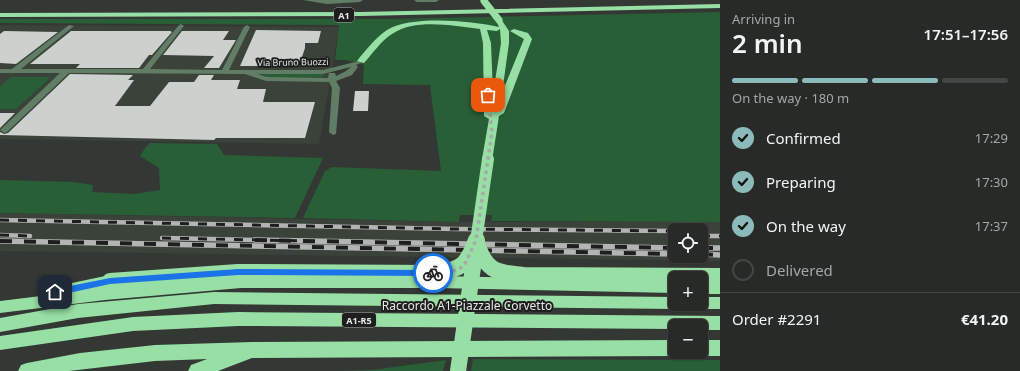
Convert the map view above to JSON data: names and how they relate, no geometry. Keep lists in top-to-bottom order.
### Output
{
  "streets": {
    "highway": ["A1", "Raccordo A1-Piazzale Corvetto", "A1-R5"],
    "street": ["Via Bruno Buozzi"]
  },
  "page": {
    "heading": ["2 min", "Arriving in", "17:51–17:56"],
    "panel": ["Order #2291", "€41.20"],
    "bar": "On the way · 180 m",
    "list": [
      ["Confirmed", "17:29"],
      ["Preparing", "17:30"],
      ["On the way", "17:37"],
      "Delivered"
    ],
    "map_buttons": ["+", "−"]
  }
}
